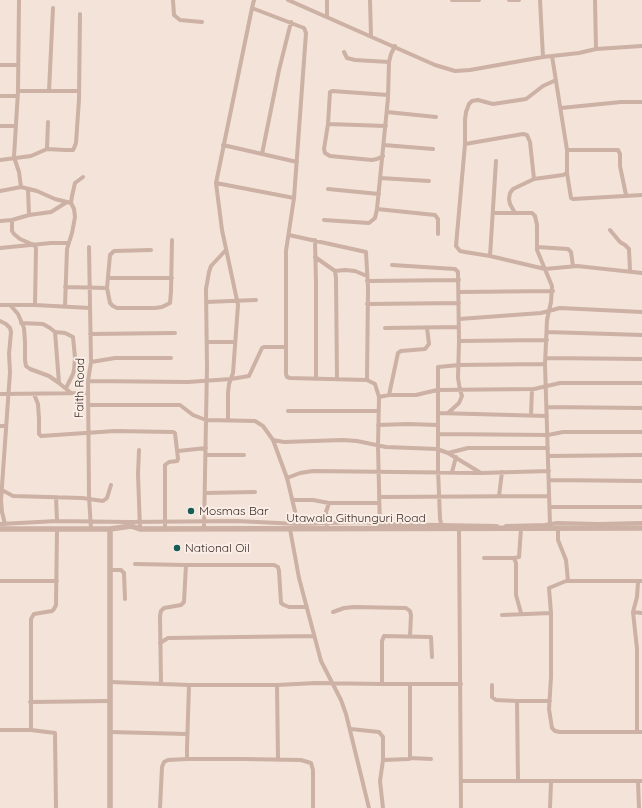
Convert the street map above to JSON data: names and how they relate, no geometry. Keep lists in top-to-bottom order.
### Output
{
  "streets": {
    "street": ["Faith Road", "Utawala Githunguri Road"]
  },
  "crossings": [
    ["Faith Road", "Utawala Githunguri Road"]
  ],
  "places": ["Mosmas Bar", "National Oil"]
}
